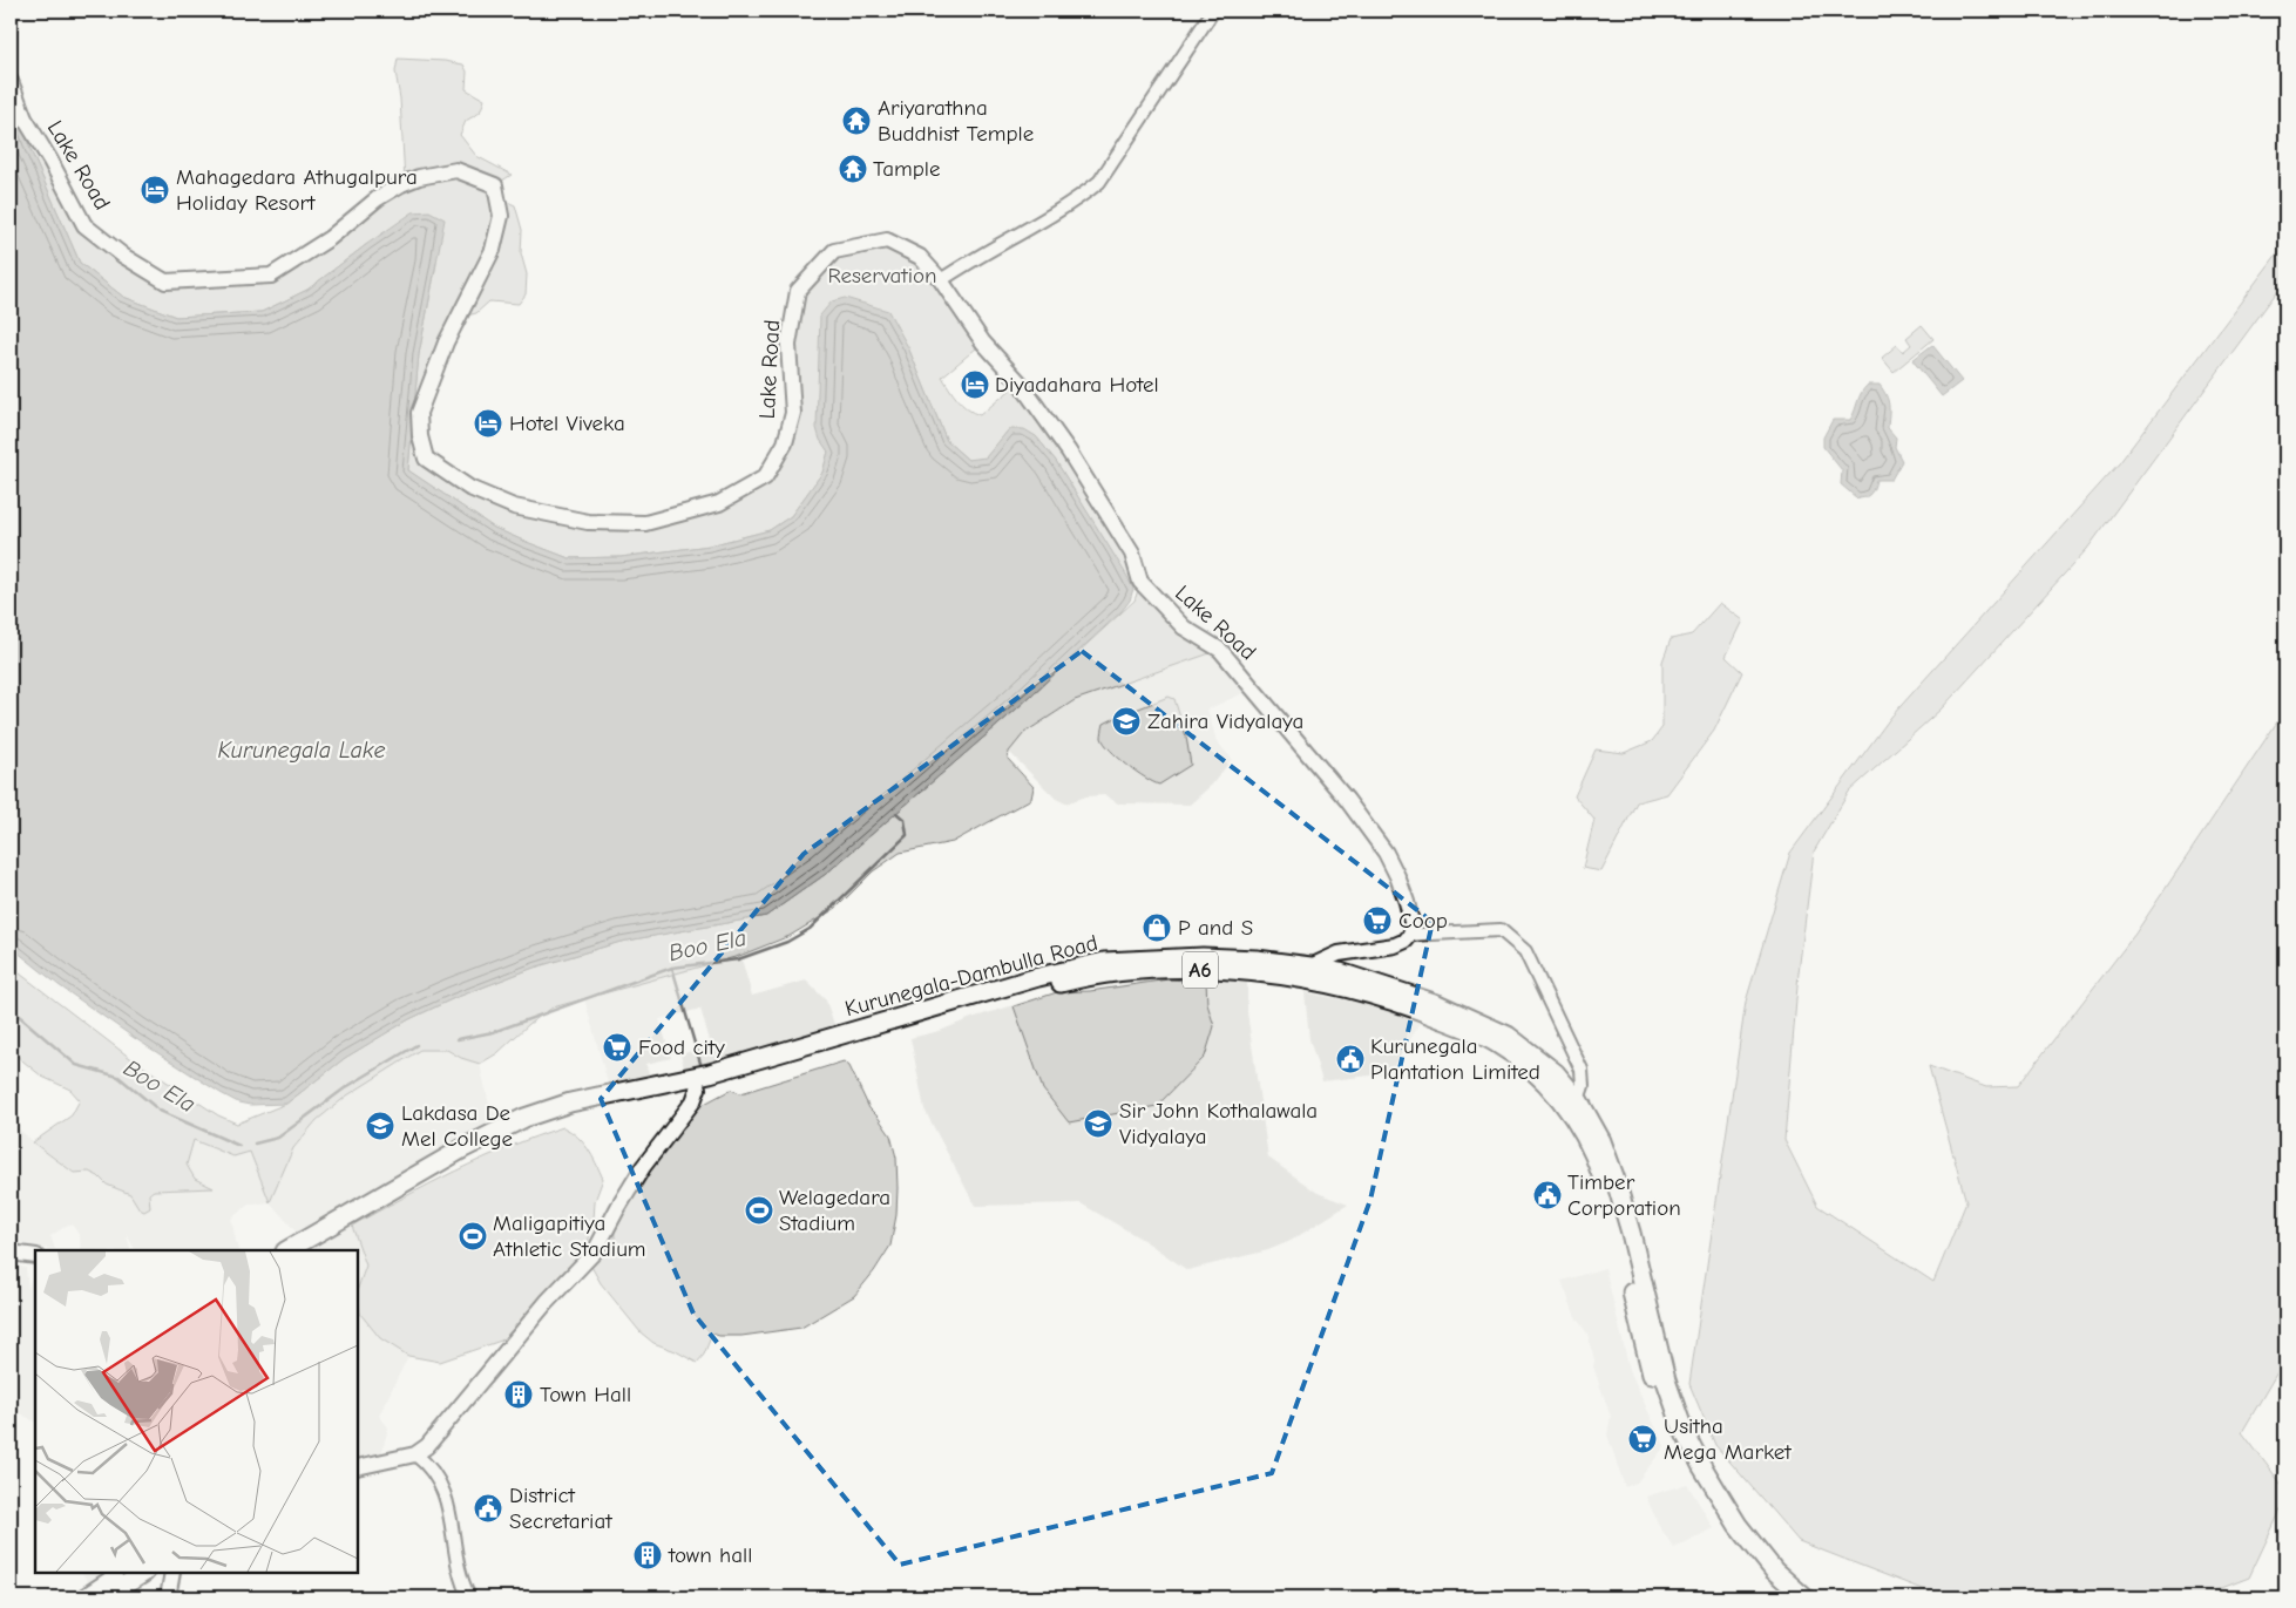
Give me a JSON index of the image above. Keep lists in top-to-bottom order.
{
  "streets": {
    "highway": ["A6", "Kurunegala-Dambulla Road"],
    "main road": ["Lake Road"]
  },
  "water": ["Kurunegala Lake", "Boo Ela"],
  "parks": ["Reservation"],
  "places": {
    "temple": ["Ariyarathna Buddhist Temple", "Tample"],
    "hotel": ["Mahagedara Athugalpura Holiday Resort", "Diyadahara Hotel", "Hotel Viveka"],
    "school or university": ["Zahira Vidyalaya", "Sir John Kothalawala Vidyalaya", "Lakdasa De Mel College"],
    "supermarket": ["Coop", "Food city", "Usitha Mega Market"],
    "shop": ["P and S"],
    "public building": ["Kurunegala Plantation Limited", "Timber Corporation", "District Secretariat"],
    "sports": ["Welagedara Stadium", "Maligapitiya Athletic Stadium"],
    "building": ["Town Hall", "town hall"]
  }
}
